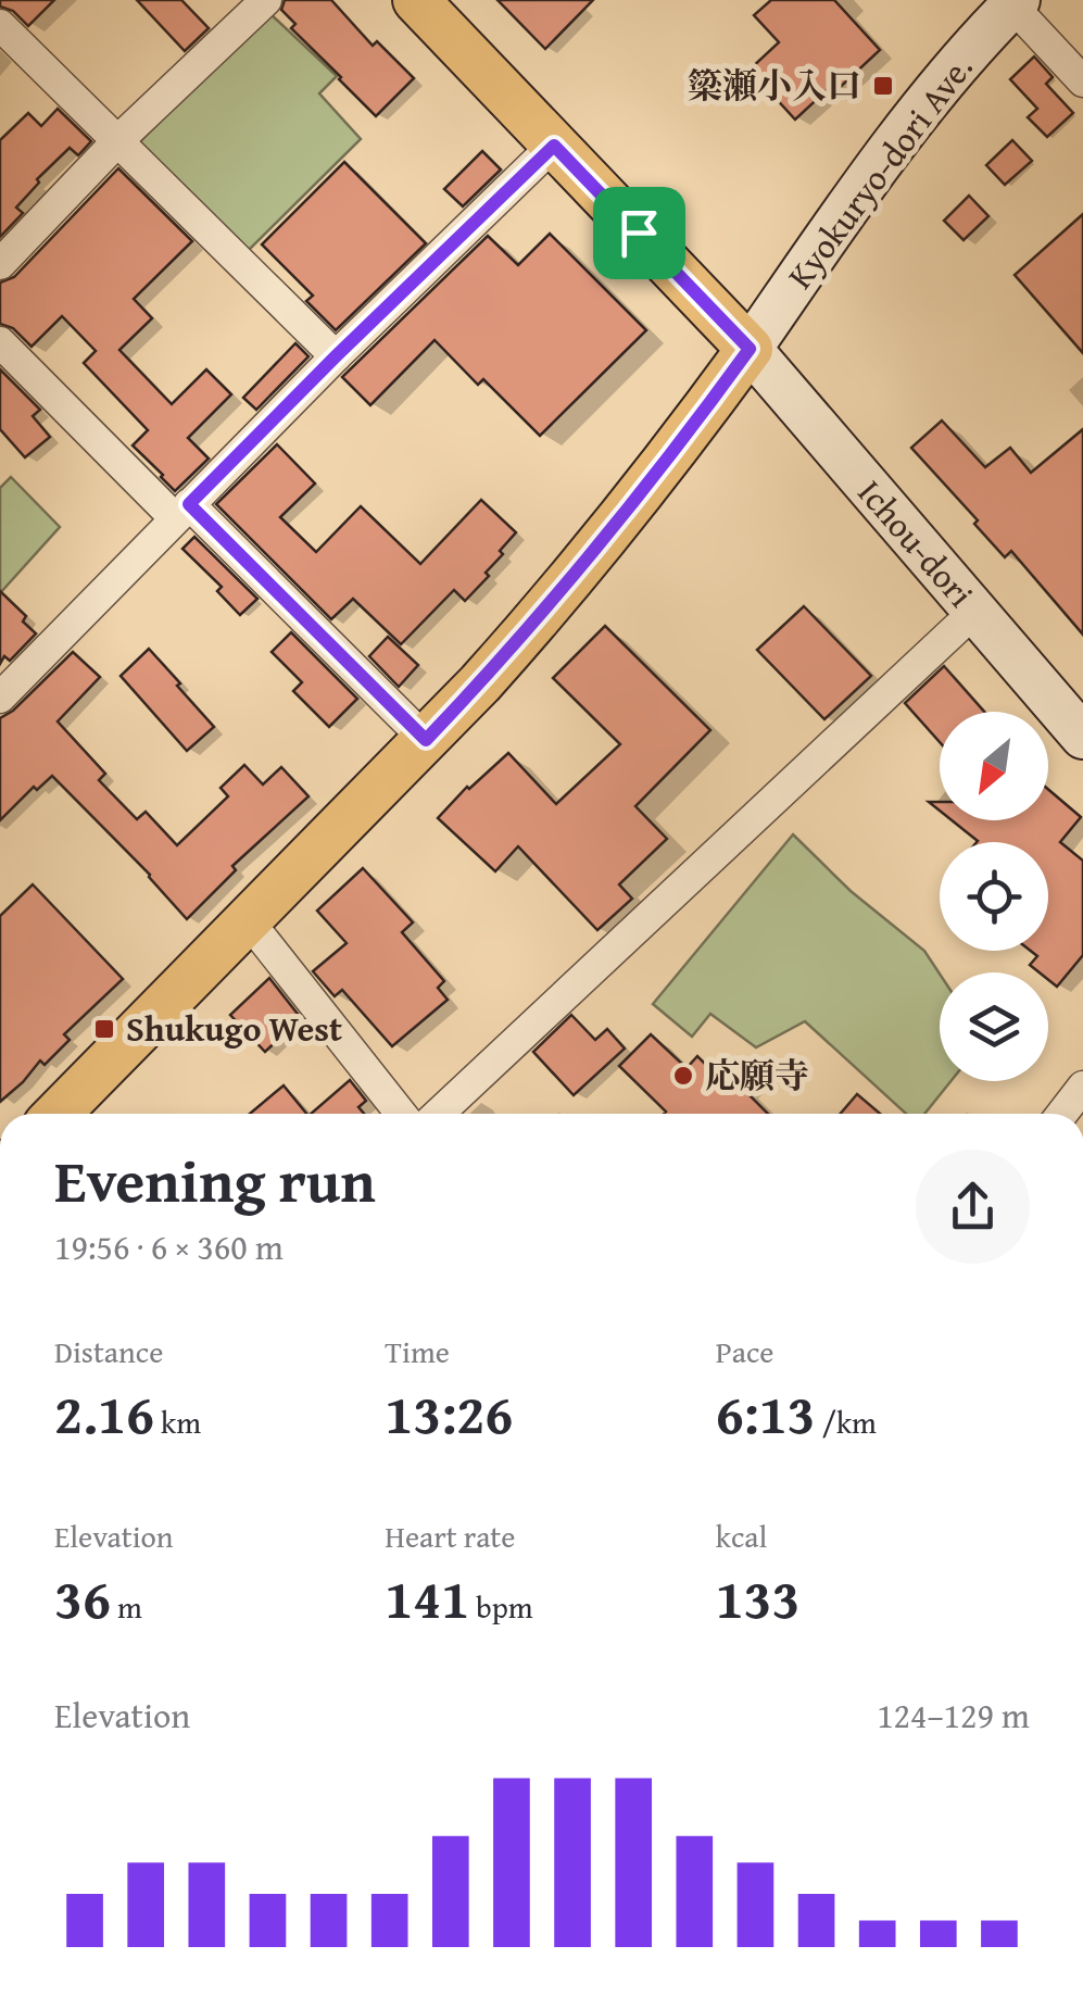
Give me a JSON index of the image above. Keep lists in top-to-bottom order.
{
  "streets": {
    "street": ["Kyokuryo-dori Ave.", "Ichou-dori"]
  },
  "crossings": [
    ["Kyokuryo-dori Ave.", "Ichou-dori"]
  ],
  "places": {
    "transit": ["簗瀬小入口", "Shukugo West"],
    "other": ["応願寺"]
  },
  "north": "bottom left",
  "page": {
    "heading": ["Evening run", "19:56 · 6 × 360 m"],
    "stats": [
      ["Distance", "2.16 km"],
      ["Time", "13:26"],
      ["Pace", "6:13 /km"],
      ["Elevation", "36 m"],
      ["Heart rate", "141 bpm"],
      ["kcal", "133"]
    ],
    "chart": ["Elevation", "124–129 m"]
  }
}
